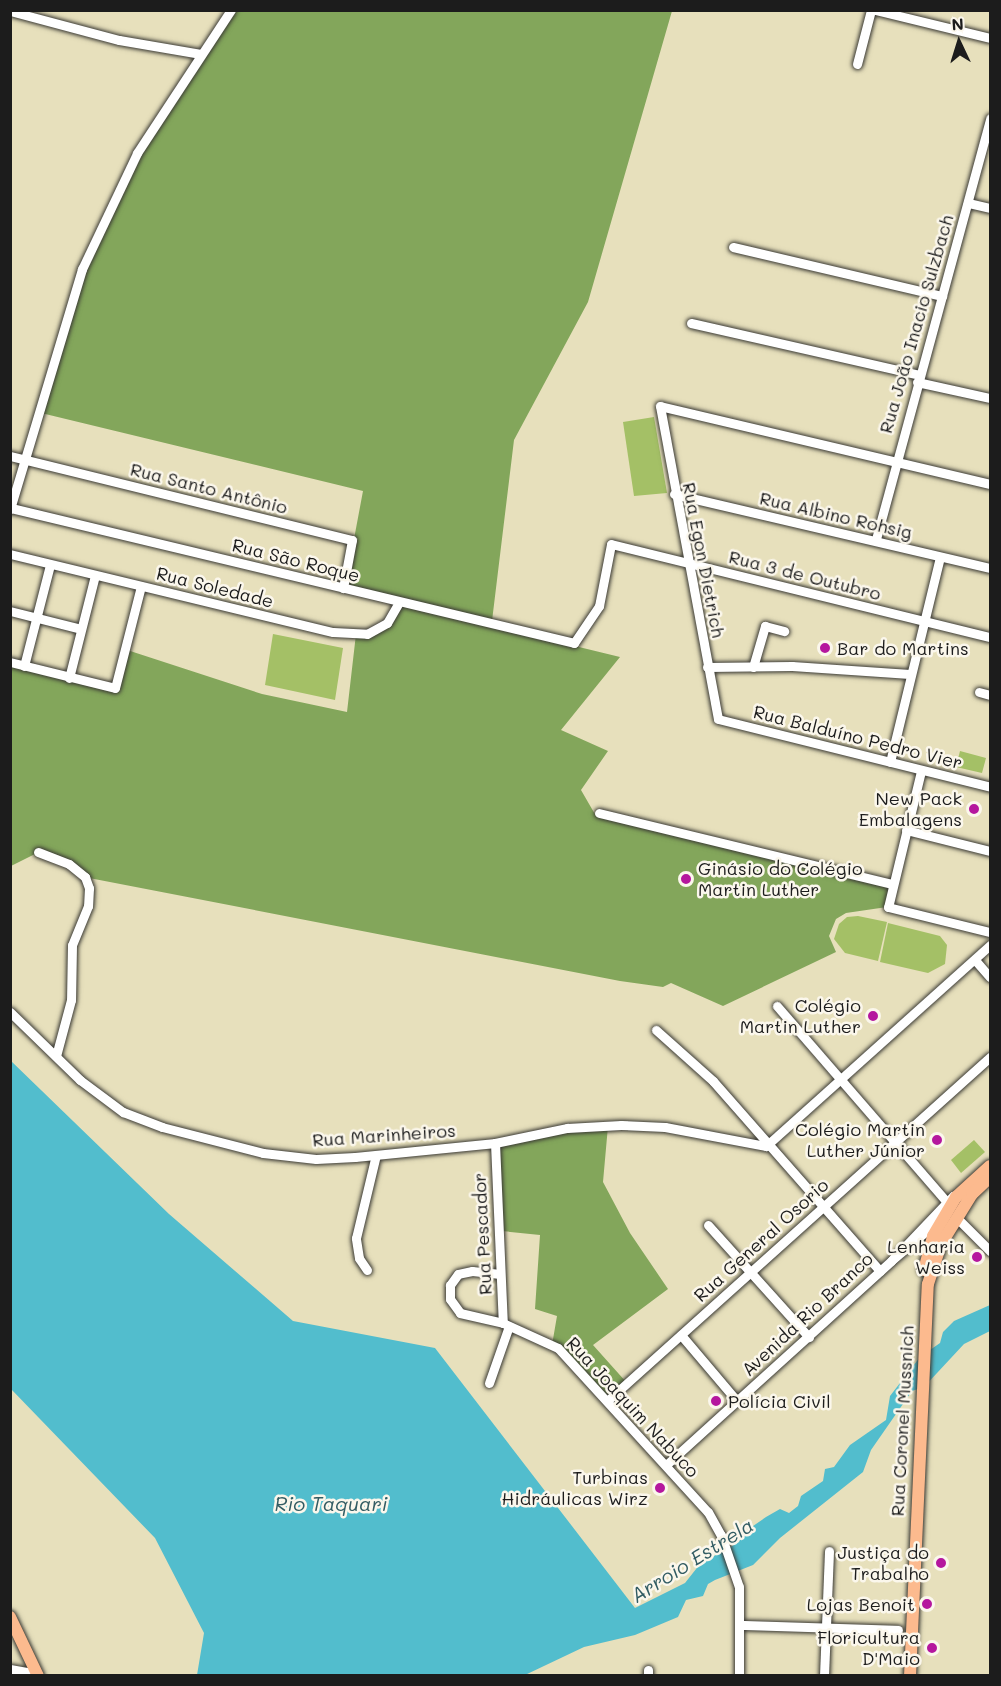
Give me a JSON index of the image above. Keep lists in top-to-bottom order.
{
  "streets": {
    "main road": ["Rua Coronel Mussnich"],
    "street": [
      "Rua João Inacio Sulzbach",
      "Rua Santo Antônio",
      "Rua Albino Rohsig",
      "Rua São Roque",
      "Rua Egon Dietrich",
      "Rua 3 de Outubro",
      "Rua Soledade",
      "Rua Balduíno Pedro Vier",
      "Rua Marinheiros",
      "Rua Pescador",
      "Rua General Osorio",
      "Avenida Rio Branco",
      "Rua Joaquim Nabuco"
    ]
  },
  "crossings": [
    ["Rua João Inacio Sulzbach", "Rua Albino Rohsig"],
    ["Rua João Inacio Sulzbach", "Rua Egon Dietrich"],
    ["Rua Santo Antônio", "Rua São Roque"],
    ["Rua Albino Rohsig", "Rua Egon Dietrich"],
    ["Rua São Roque", "Rua 3 de Outubro"],
    ["Rua São Roque", "Rua Soledade"],
    ["Rua Egon Dietrich", "Rua 3 de Outubro"],
    ["Rua Egon Dietrich", "Rua Balduíno Pedro Vier"],
    ["Rua Marinheiros", "Rua Pescador"],
    ["Rua Pescador", "Rua Joaquim Nabuco"],
    ["Rua General Osorio", "Rua Joaquim Nabuco"],
    ["Avenida Rio Branco", "Rua Joaquim Nabuco"],
    ["Avenida Rio Branco", "Rua Coronel Mussnich"]
  ],
  "water": ["Rio Taquari", "Arroio Estrela"],
  "places": [
    "Bar do Martins",
    "New Pack Embalagens",
    "Ginásio do Colégio Martin Luther",
    "Colégio Martin Luther",
    "Colégio Martin Luther Júnior",
    "Lenharia Weiss",
    "Polícia Civil",
    "Turbinas Hidráulicas Wirz",
    "Justiça do Trabalho",
    "Lojas Benoit",
    "Floricultura D'Maio"
  ],
  "north": "top"
}
